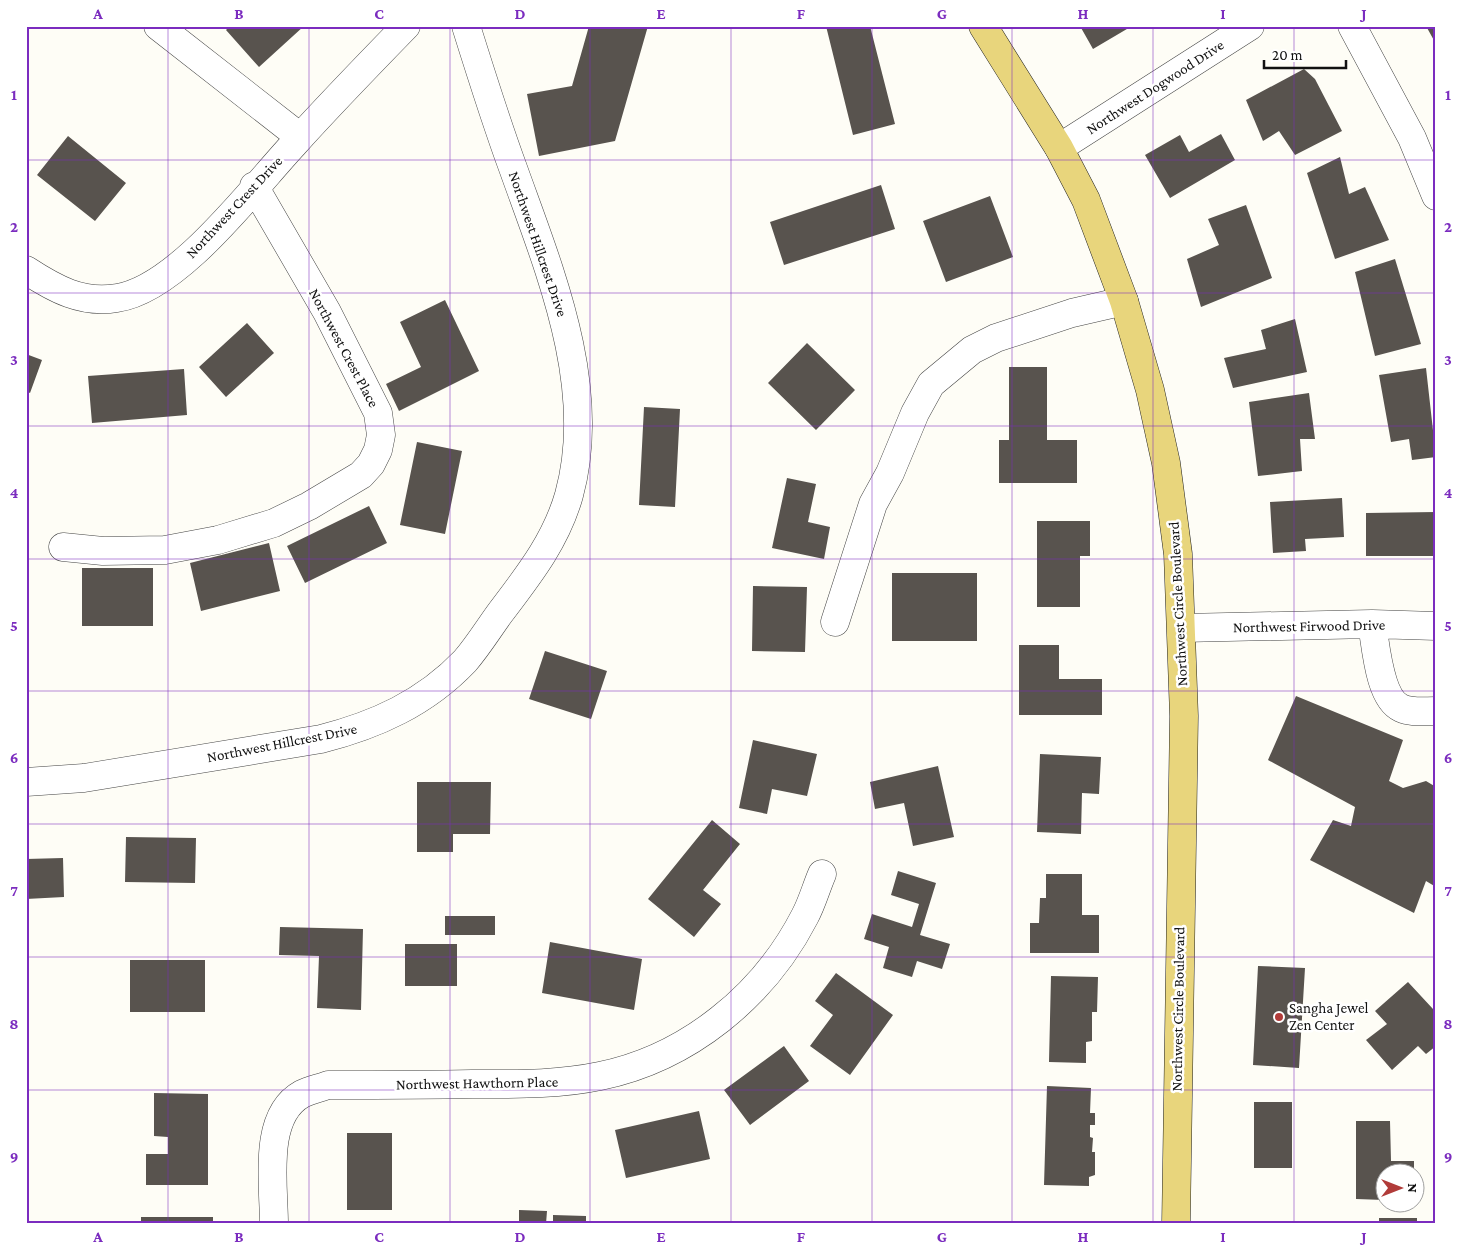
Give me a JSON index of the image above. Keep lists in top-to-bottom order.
{
  "streets": {
    "main road": ["Northwest Circle Boulevard"],
    "street": [
      "Northwest Dogwood Drive",
      "Northwest Crest Drive",
      "Northwest Hillcrest Drive",
      "Northwest Crest Place",
      "Northwest Firwood Drive",
      "Northwest Hawthorn Place"
    ]
  },
  "crossings": [
    ["Northwest Dogwood Drive", "Northwest Circle Boulevard"],
    ["Northwest Crest Drive", "Northwest Crest Place"],
    ["Northwest Circle Boulevard", "Northwest Firwood Drive"]
  ],
  "places": ["Sangha Jewel Zen Center"],
  "scale_bar": "20 m",
  "north": "right",
  "grid": {
    "columns": [
      "A",
      "B",
      "C",
      "D",
      "E",
      "F",
      "G",
      "H",
      "I",
      "J"
    ],
    "rows": [
      "1",
      "2",
      "3",
      "4",
      "5",
      "6",
      "7",
      "8",
      "9"
    ]
  }
}
